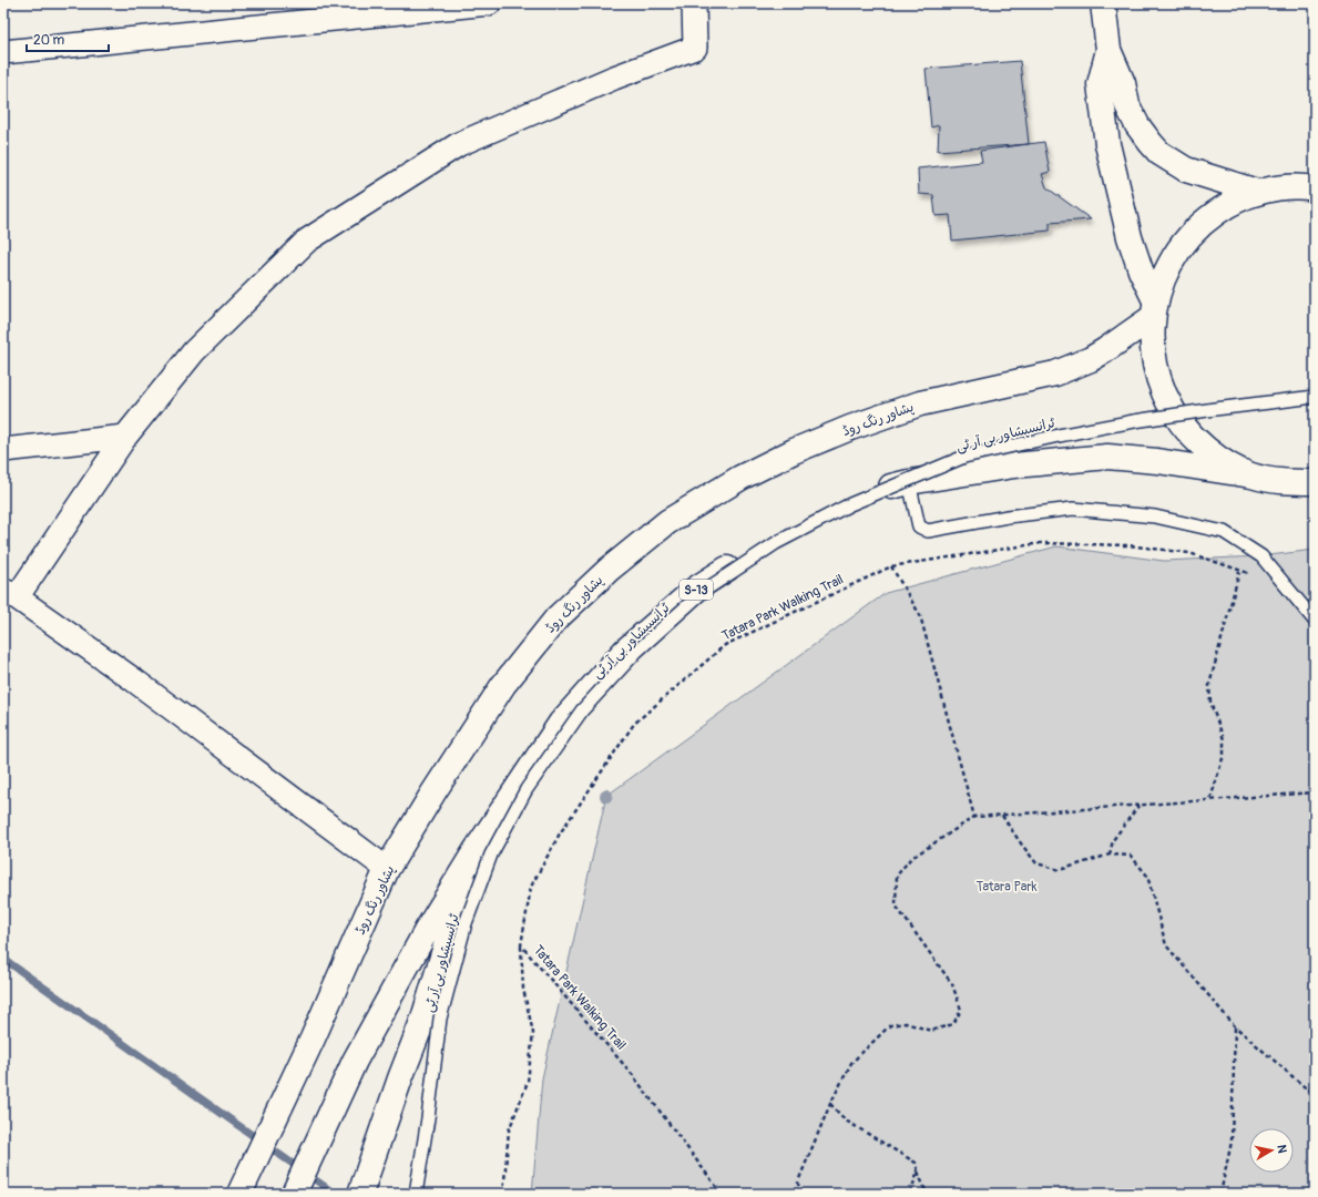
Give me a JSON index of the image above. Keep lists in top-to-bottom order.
{
  "streets": {
    "main road": ["پشاور رنگ روڈ", "S-13"],
    "lane": ["ٹرانسپشاور بی آر ٹی"],
    "path": ["Tatara Park Walking Trail"]
  },
  "parks": ["Tatara Park"],
  "scale_bar": "20 m",
  "north": "right"
}
